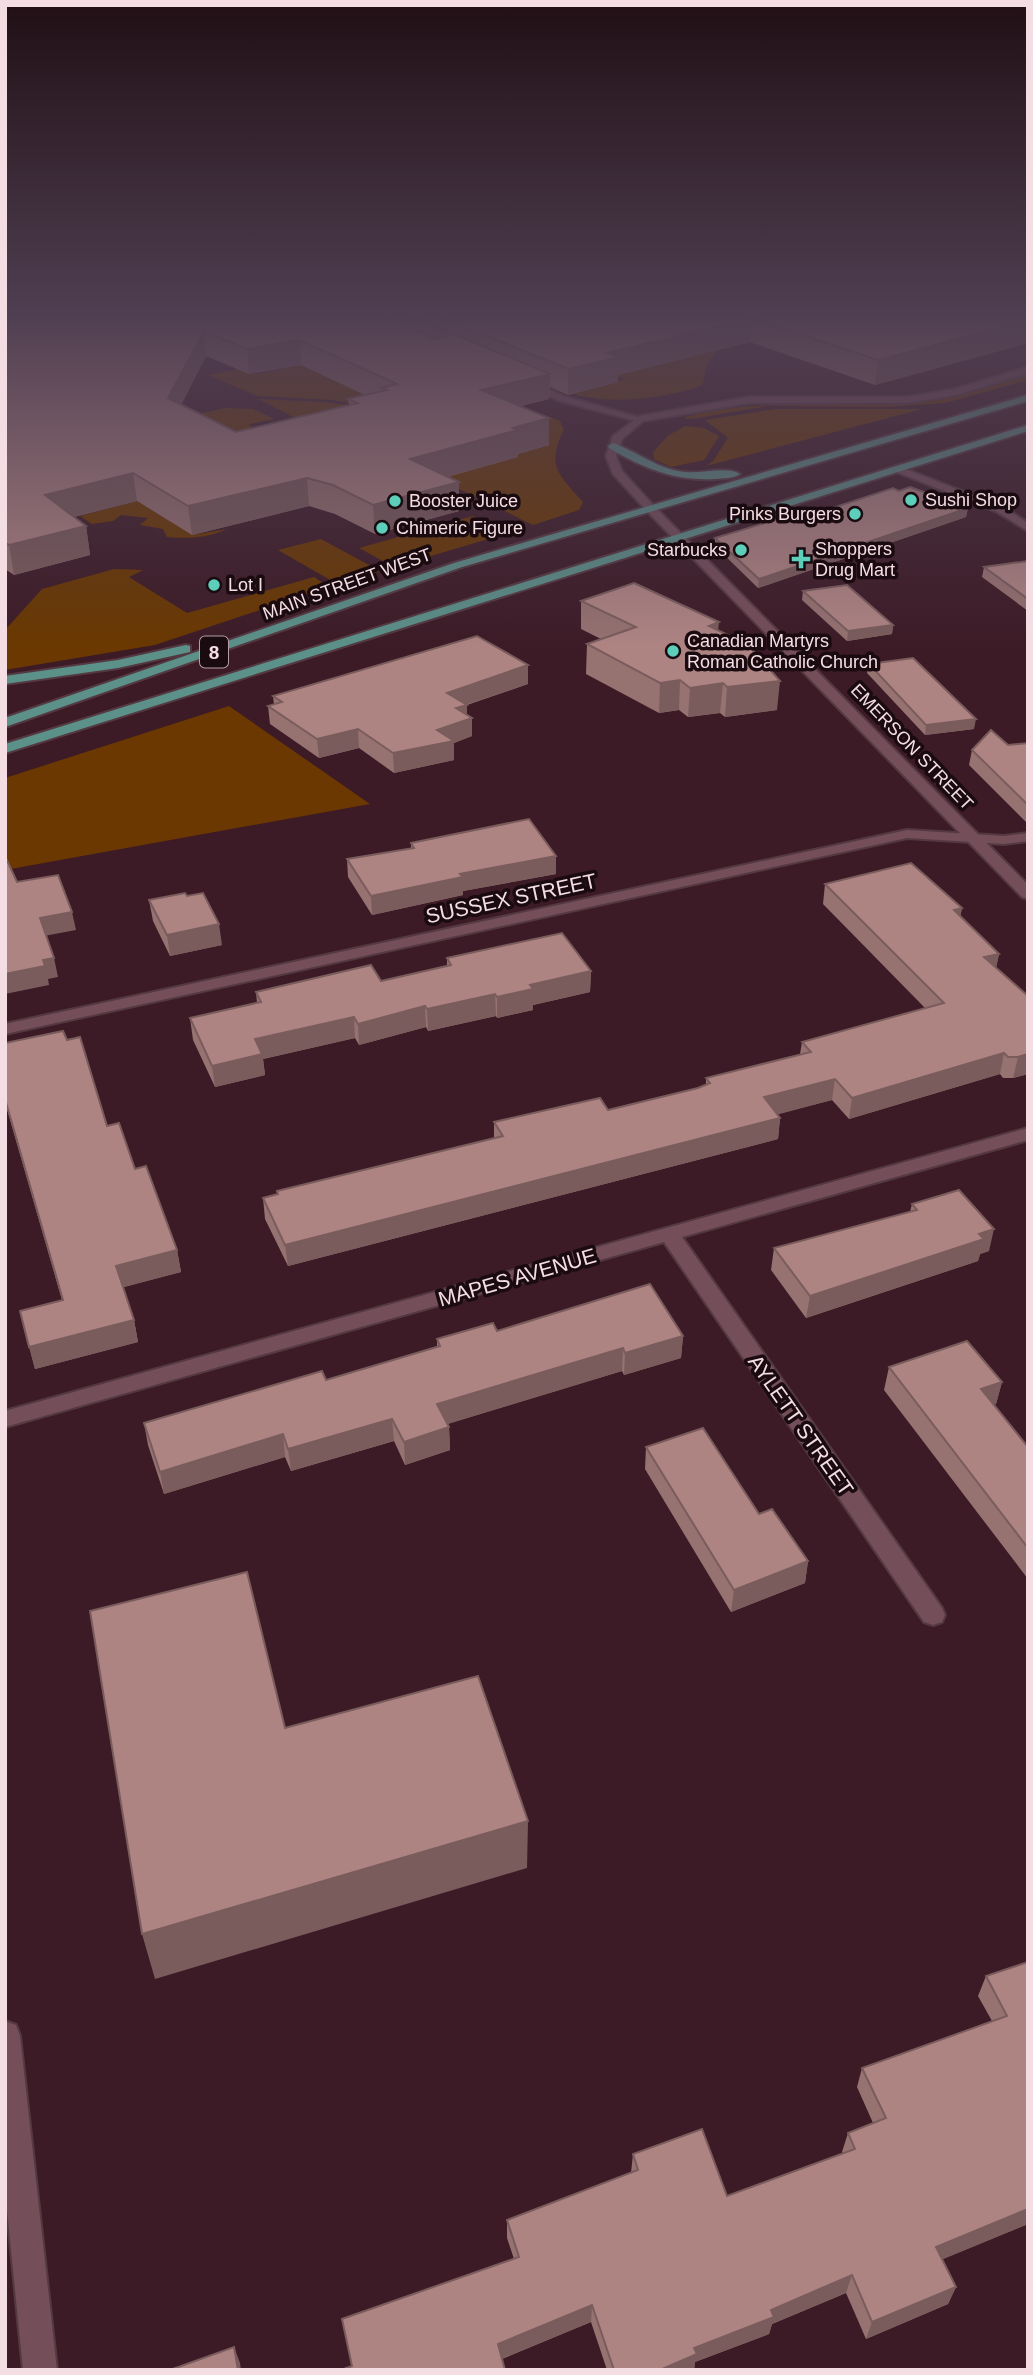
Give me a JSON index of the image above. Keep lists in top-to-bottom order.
{
  "streets": {
    "main road": ["MAIN STREET WEST", "8"],
    "street": [
      "EMERSON STREET",
      "SUSSEX STREET",
      "MAPES AVENUE",
      "AYLETT STREET"
    ]
  },
  "crossings": [
    ["MAIN STREET WEST", "EMERSON STREET"],
    ["8", "EMERSON STREET"],
    ["EMERSON STREET", "SUSSEX STREET"],
    ["MAPES AVENUE", "AYLETT STREET"]
  ],
  "places": {
    "other": [
      "Sushi Shop",
      "Booster Juice",
      "Pinks Burgers",
      "Chimeric Figure",
      "Starbucks",
      "Lot I",
      "Canadian Martyrs Roman Catholic Church"
    ],
    "health": ["Shoppers Drug Mart"]
  }
}
